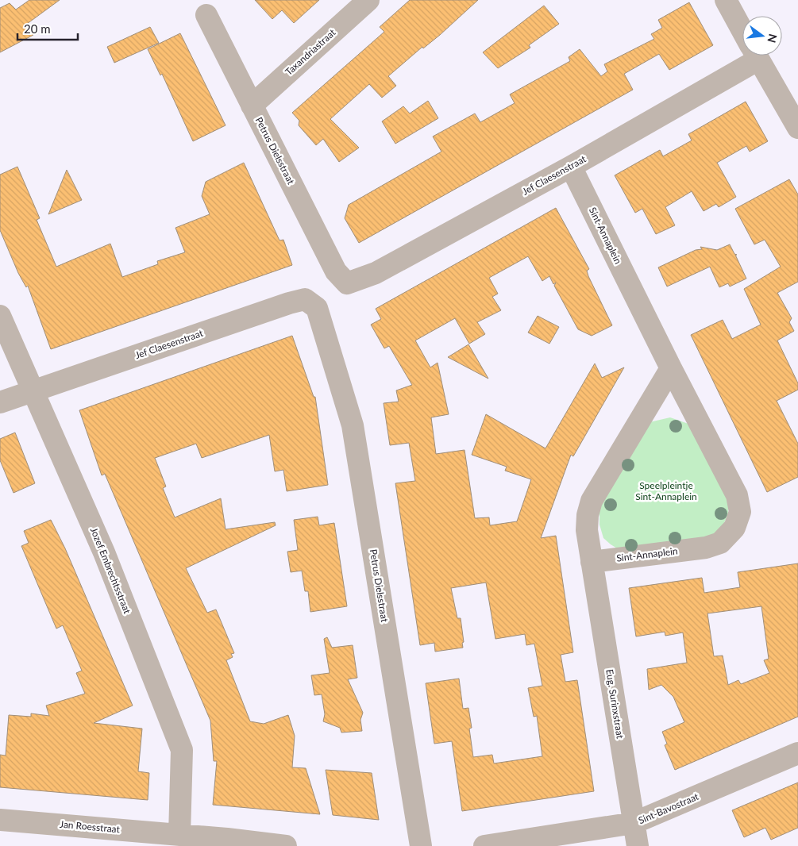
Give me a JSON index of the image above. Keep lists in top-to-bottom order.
{
  "streets": {
    "street": [
      "Taxandriastraat",
      "Petrus Dielsstraat",
      "Jef Claesenstraat",
      "Sint-Annaplein",
      "Jozef Embrechtsstraat",
      "Eug. Surinxstraat",
      "Sint-Bavostraat",
      "Jan Roesstraat"
    ]
  },
  "crossings": [
    ["Taxandriastraat", "Petrus Dielsstraat"],
    ["Petrus Dielsstraat", "Jef Claesenstraat"],
    ["Jef Claesenstraat", "Sint-Annaplein"],
    ["Jef Claesenstraat", "Jozef Embrechtsstraat"],
    ["Sint-Annaplein", "Eug. Surinxstraat"],
    ["Jozef Embrechtsstraat", "Jan Roesstraat"],
    ["Eug. Surinxstraat", "Sint-Bavostraat"]
  ],
  "parks": ["Speelpleintje Sint-Annaplein"],
  "scale_bar": "20 m",
  "north": "right"
}
